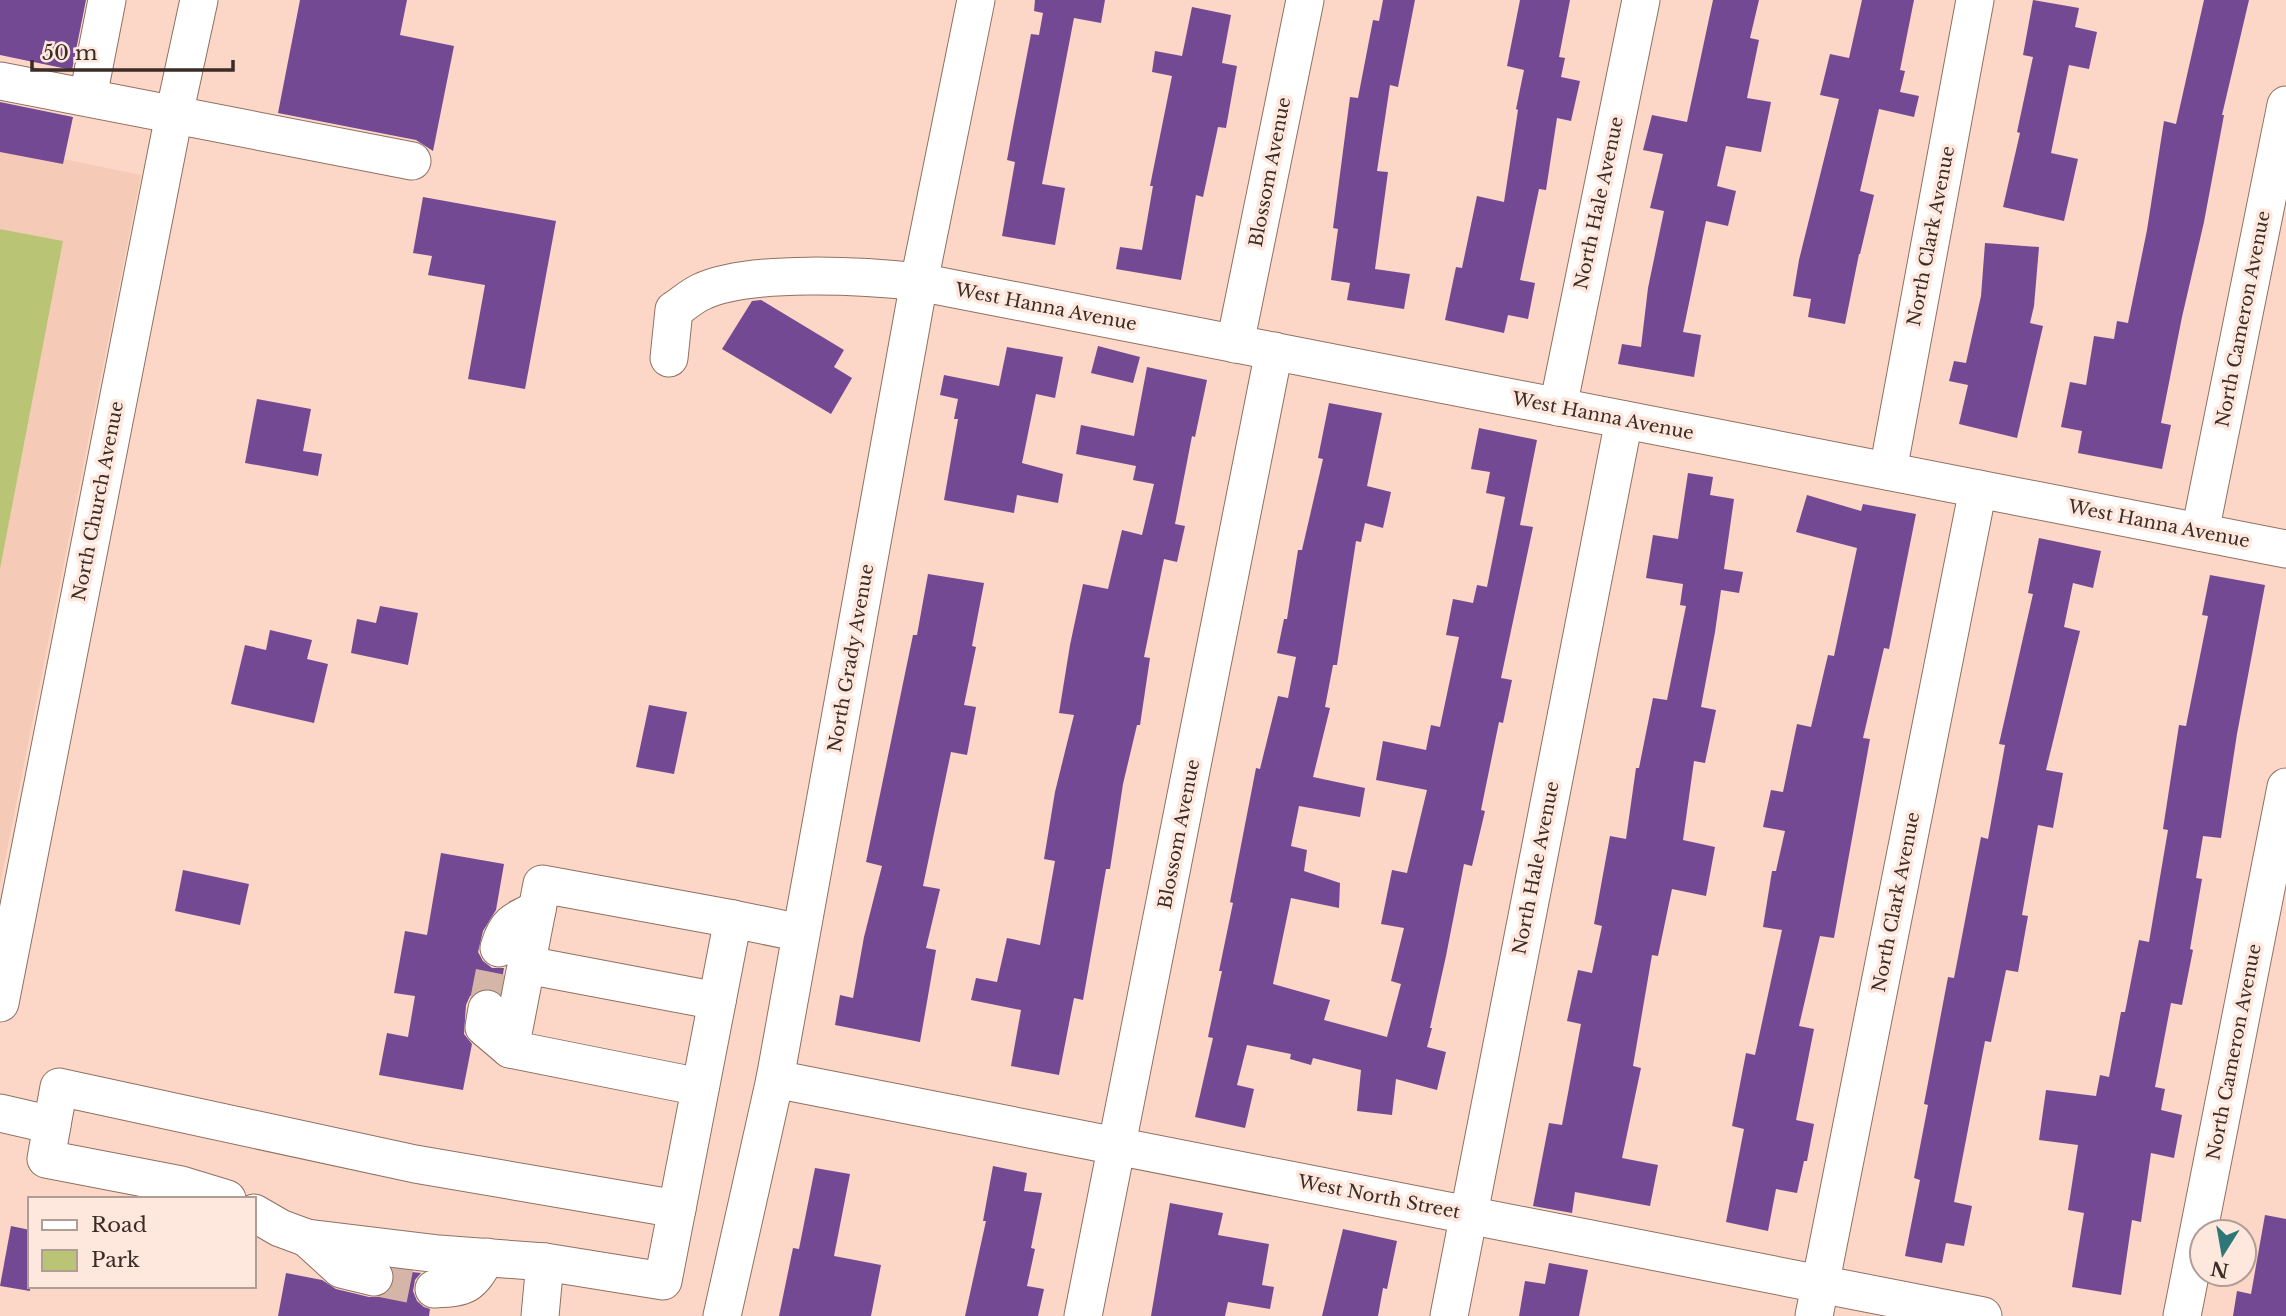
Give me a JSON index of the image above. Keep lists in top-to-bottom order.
{
  "streets": {
    "street": [
      "Blossom Avenue",
      "North Hale Avenue",
      "North Clark Avenue",
      "West Hanna Avenue",
      "North Cameron Avenue",
      "North Church Avenue",
      "North Grady Avenue",
      "West North Street"
    ]
  },
  "crossings": [
    ["Blossom Avenue", "West Hanna Avenue"],
    ["Blossom Avenue", "West North Street"],
    ["North Hale Avenue", "West Hanna Avenue"],
    ["North Hale Avenue", "West North Street"],
    ["North Clark Avenue", "West Hanna Avenue"],
    ["North Clark Avenue", "West North Street"],
    ["West Hanna Avenue", "North Cameron Avenue"],
    ["West Hanna Avenue", "North Grady Avenue"],
    ["North Grady Avenue", "West North Street"]
  ],
  "legend": ["Road", "Park"],
  "scale_bar": "50 m",
  "north": "bottom"
}
